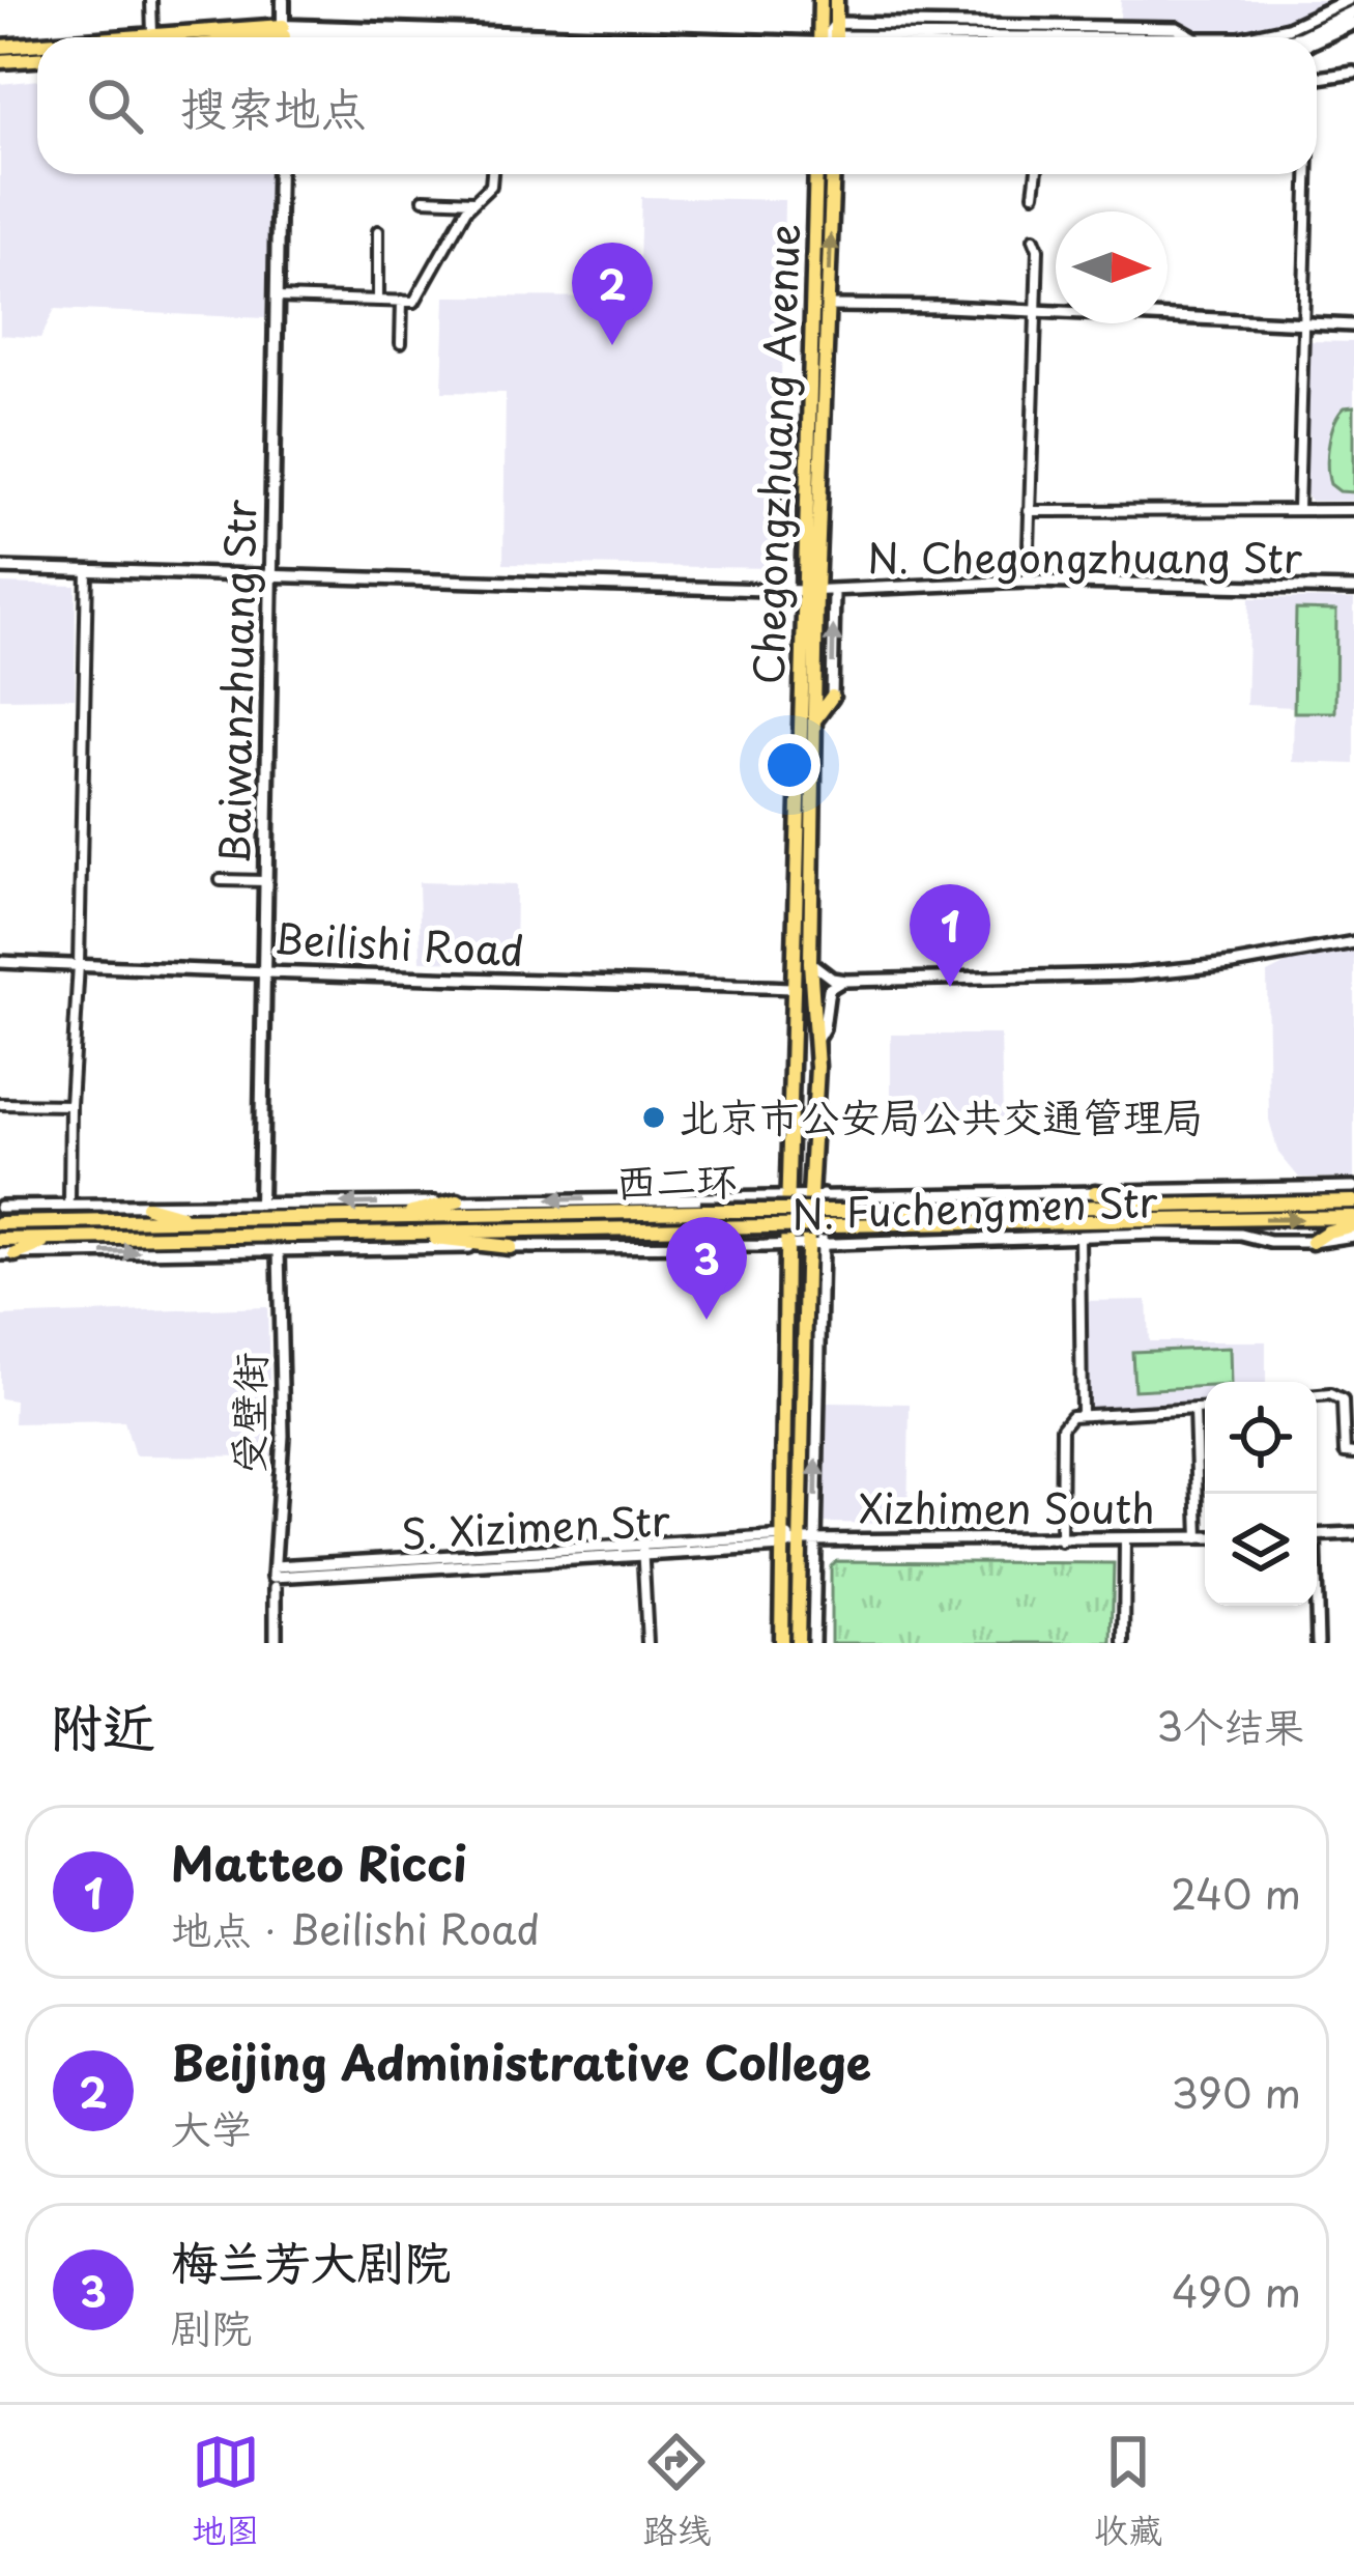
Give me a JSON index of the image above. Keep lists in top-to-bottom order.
{
  "streets": {
    "main road": ["Chegongzhuang Avenue", "Baiwanzhuang Str", "西二环"],
    "street": [
      "N. Chegongzhuang Str",
      "Beilishi Road",
      "N. Fuchengmen Str",
      "受壁街",
      "Xizhimen South"
    ]
  },
  "crossings": [
    ["Chegongzhuang Avenue", "N. Chegongzhuang Str"],
    ["Chegongzhuang Avenue", "Beilishi Road"],
    ["Chegongzhuang Avenue", "N. Fuchengmen Str"],
    ["Chegongzhuang Avenue", "Xizhimen South"],
    ["N. Chegongzhuang Str", "Baiwanzhuang Str"],
    ["Baiwanzhuang Str", "Beilishi Road"],
    ["Baiwanzhuang Str", "N. Fuchengmen Str"],
    ["N. Fuchengmen Str", "受壁街"]
  ],
  "places": ["北京市公安局公共交通管理局"],
  "north": "right",
  "page": {
    "search": "搜索地点",
    "pins": ["2", "1", "3"],
    "heading": ["附近", "3个结果"],
    "list": [
      {
        "mark": "1",
        "name": "Matteo Ricci",
        "note": "地点 · Beilishi Road",
        "value": "240 m"
      },
      {
        "mark": "2",
        "name": "Beijing Administrative College",
        "note": "大学",
        "value": "390 m"
      },
      {
        "mark": "3",
        "name": "梅兰芳大剧院",
        "note": "剧院",
        "value": "490 m"
      }
    ],
    "nav": ["地图", "路线", "收藏"]
  }
}
